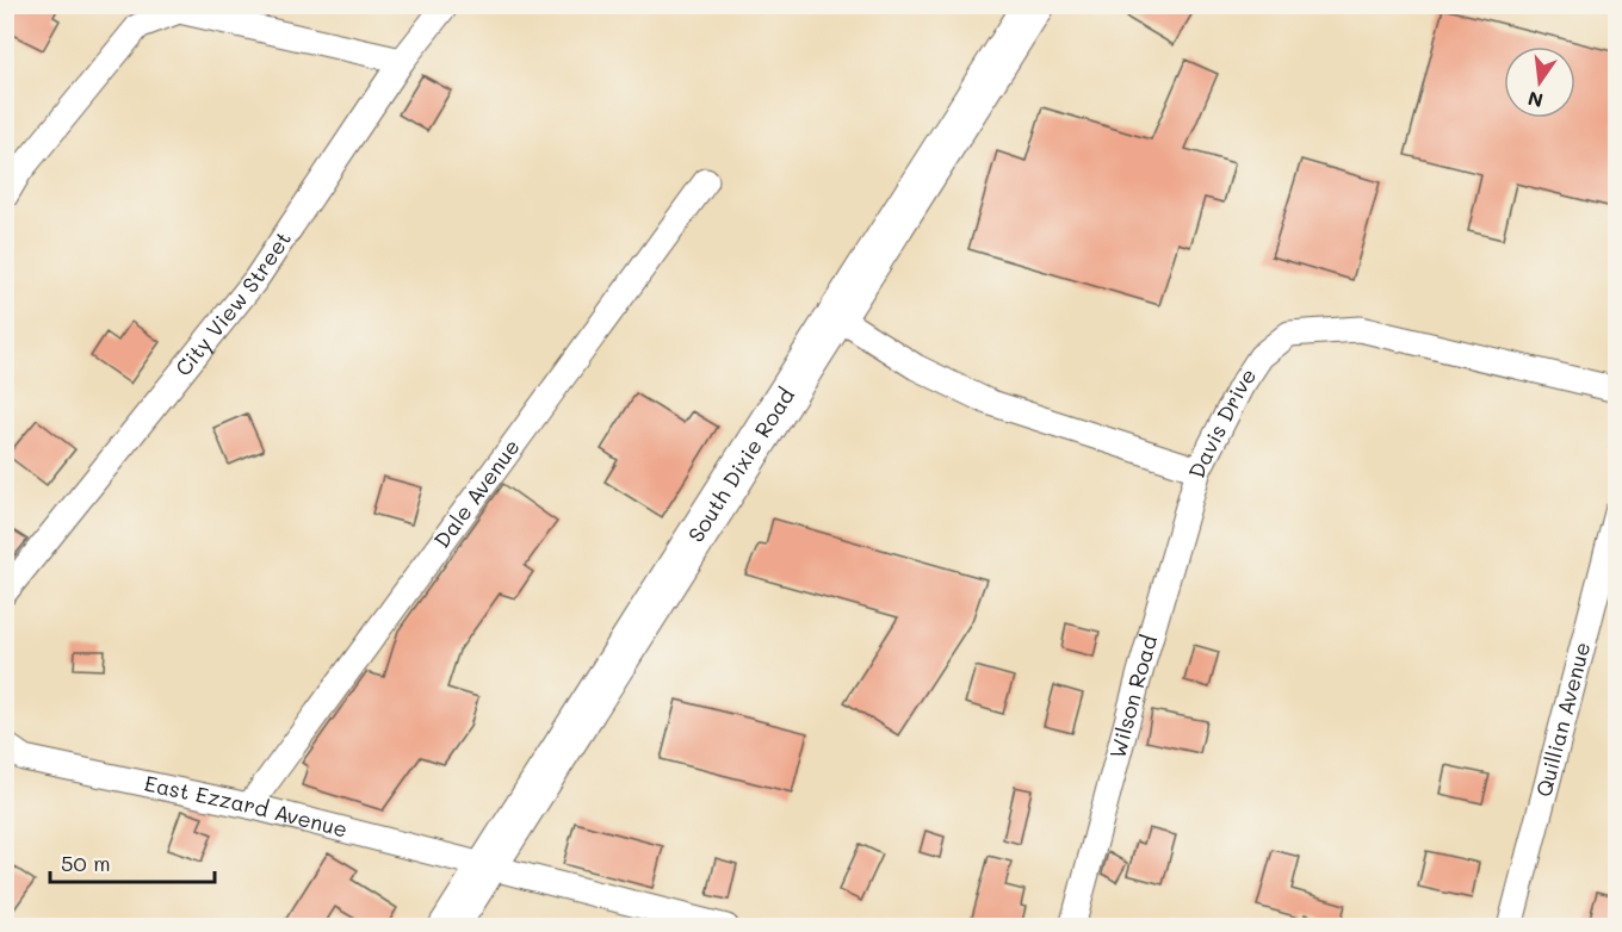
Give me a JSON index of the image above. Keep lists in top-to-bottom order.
{
  "streets": {
    "main road": ["South Dixie Road"],
    "street": [
      "City View Street",
      "Davis Drive",
      "Dale Avenue",
      "Wilson Road",
      "Quillian Avenue",
      "East Ezzard Avenue"
    ]
  },
  "crossings": [
    ["Davis Drive", "South Dixie Road"],
    ["Davis Drive", "Wilson Road"],
    ["South Dixie Road", "East Ezzard Avenue"],
    ["Dale Avenue", "East Ezzard Avenue"]
  ],
  "scale_bar": "50 m",
  "north": "bottom"
}
